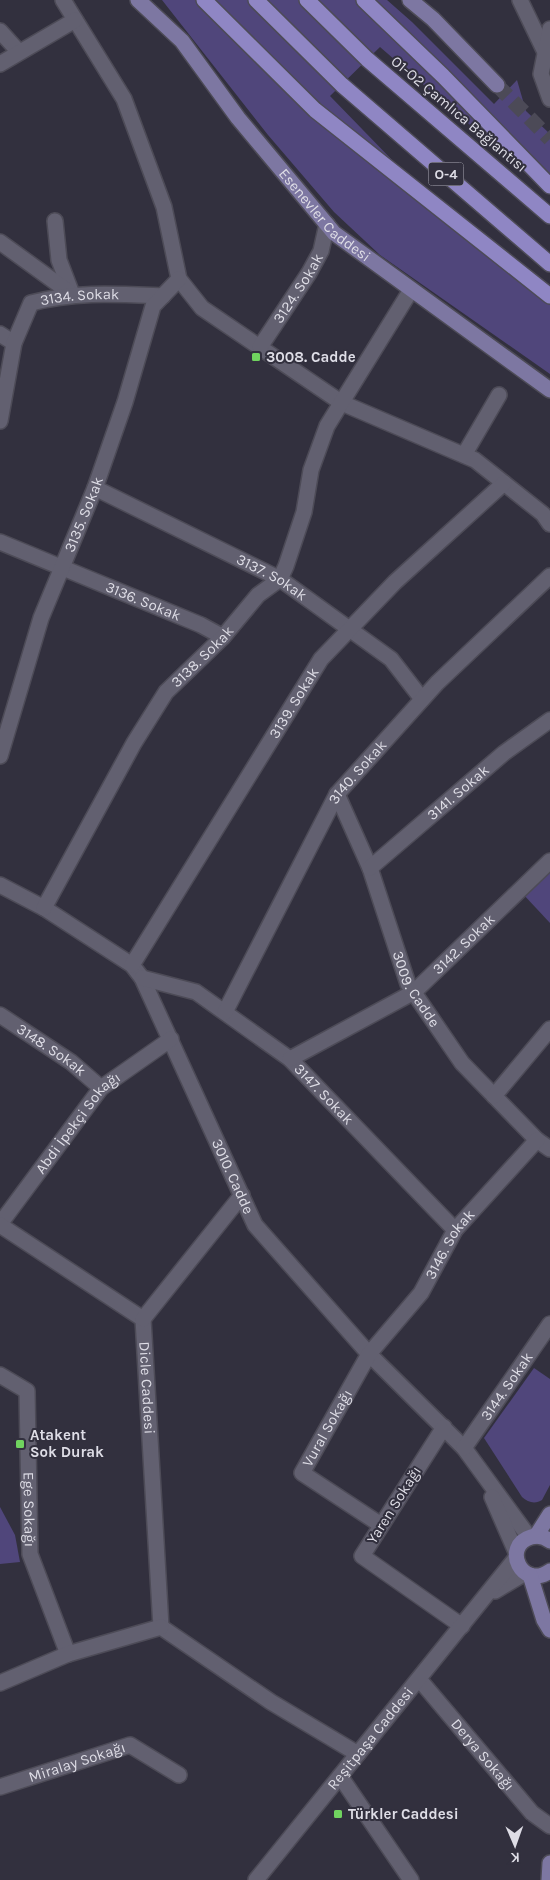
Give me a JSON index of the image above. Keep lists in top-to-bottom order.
{
  "streets": {
    "highway": ["O1-O2 Çamlıca Bağlantısı", "O-4"],
    "main road": ["Esenevler Caddesi", "3010. Cadde"],
    "street": [
      "3124. Sokak",
      "3134. Sokak",
      "3135. Sokak",
      "3137. Sokak",
      "3136. Sokak",
      "3138. Sokak",
      "3139. Sokak",
      "3140. Sokak",
      "3141. Sokak",
      "3142. Sokak",
      "3009. Cadde",
      "3148. Sokak",
      "3147. Sokak",
      "Abdi İpekçi Sokağı",
      "3146. Sokak",
      "3144. Sokak",
      "Dicle Caddesi",
      "Vural Sokağı",
      "Yaren Sokağı",
      "Ege Sokağı",
      "Reşitpaşa Caddesi",
      "Derya Sokağı",
      "Miralay Sokağı"
    ]
  },
  "crossings": [
    ["Esenevler Caddesi", "3124. Sokak"],
    ["3134. Sokak", "3135. Sokak"],
    ["3135. Sokak", "3137. Sokak"],
    ["3135. Sokak", "3136. Sokak"],
    ["3137. Sokak", "3138. Sokak"],
    ["3137. Sokak", "3139. Sokak"],
    ["3137. Sokak", "3140. Sokak"],
    ["3136. Sokak", "3138. Sokak"],
    ["3138. Sokak", "3010. Cadde"],
    ["3139. Sokak", "3010. Cadde"],
    ["3140. Sokak", "3009. Cadde"],
    ["3140. Sokak", "3147. Sokak"],
    ["3141. Sokak", "3009. Cadde"],
    ["3142. Sokak", "3009. Cadde"],
    ["3142. Sokak", "3147. Sokak"],
    ["3009. Cadde", "3146. Sokak"],
    ["3148. Sokak", "Abdi İpekçi Sokağı"],
    ["3147. Sokak", "3010. Cadde"],
    ["3147. Sokak", "3146. Sokak"],
    ["Abdi İpekçi Sokağı", "3010. Cadde"],
    ["3010. Cadde", "3146. Sokak"],
    ["3010. Cadde", "3144. Sokak"],
    ["3010. Cadde", "Vural Sokağı"],
    ["3010. Cadde", "Yaren Sokağı"],
    ["3010. Cadde", "Reşitpaşa Caddesi"],
    ["3146. Sokak", "Vural Sokağı"],
    ["Vural Sokağı", "Yaren Sokağı"],
    ["Yaren Sokağı", "Reşitpaşa Caddesi"],
    ["Reşitpaşa Caddesi", "Derya Sokağı"]
  ],
  "places": {
    "transit": ["3008. Cadde", "Atakent Sok Durak", "Türkler Caddesi"]
  },
  "north": "bottom"
}
